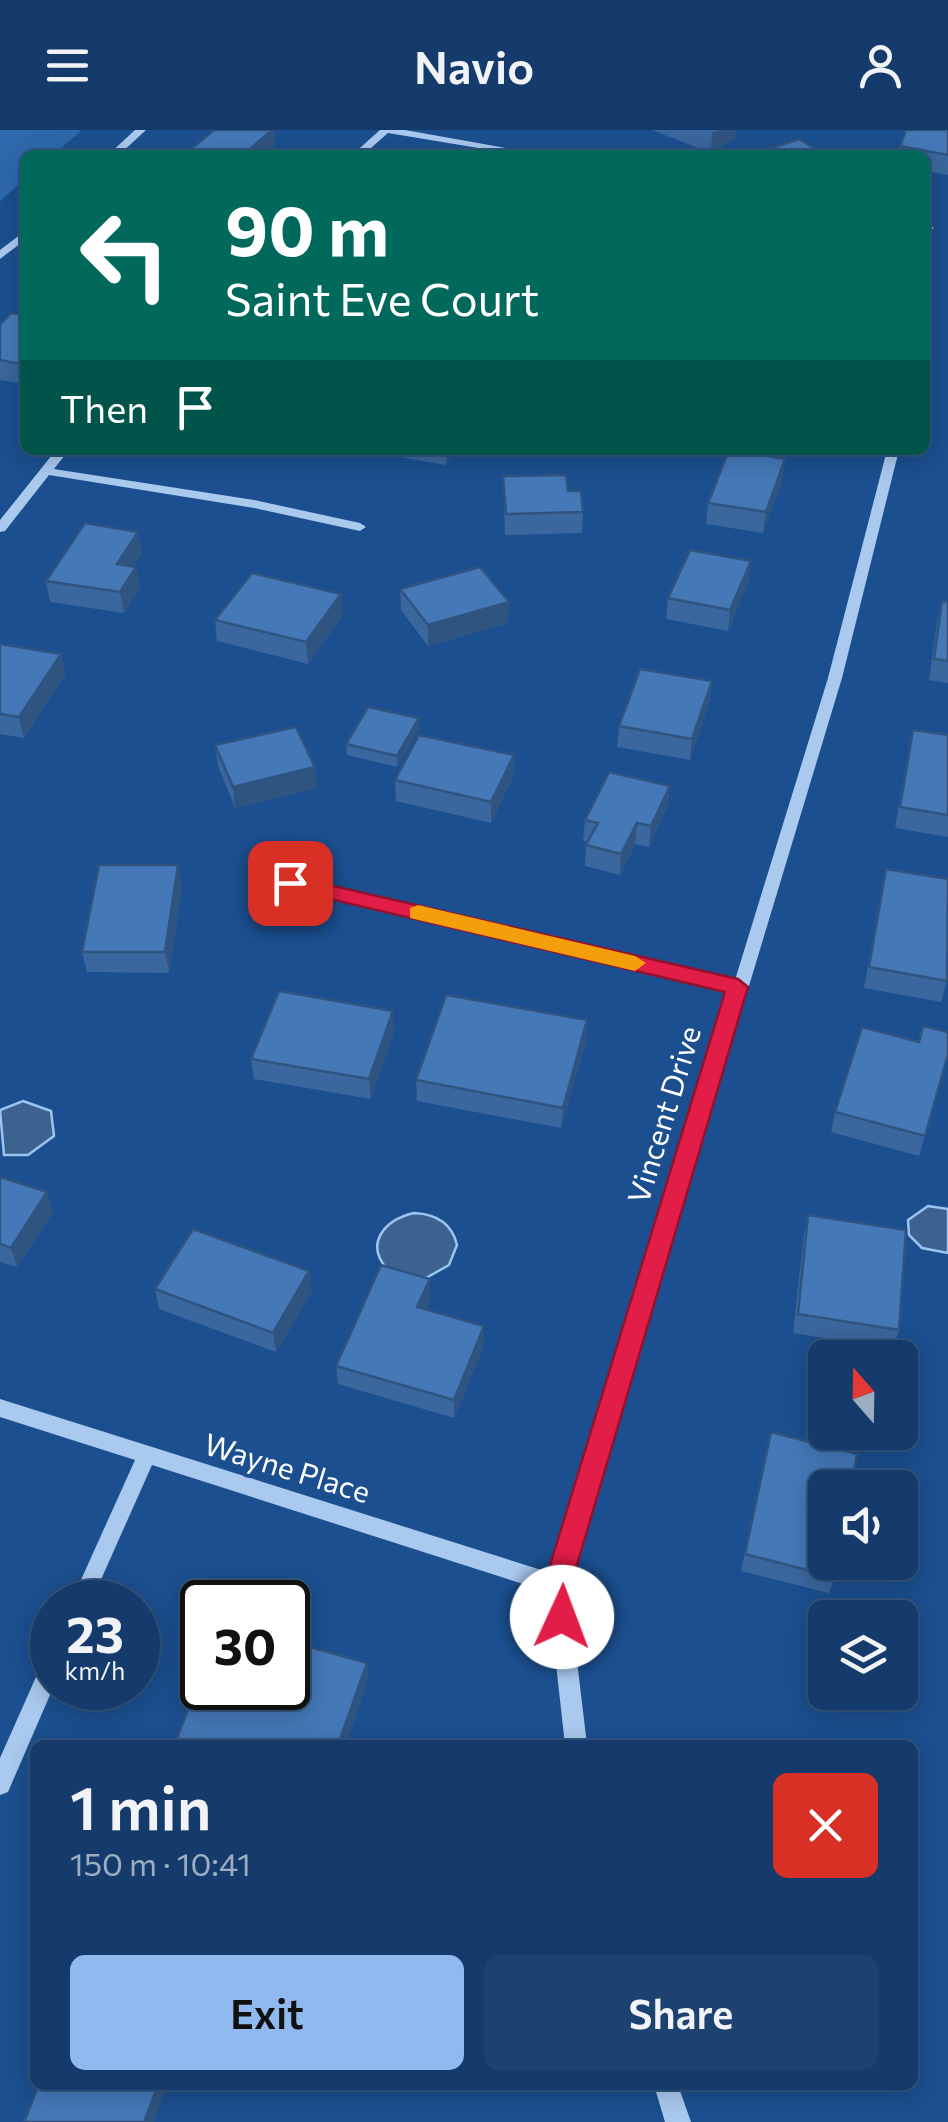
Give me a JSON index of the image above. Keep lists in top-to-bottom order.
{
  "streets": {
    "street": ["Vincent Drive", "Wayne Place"]
  },
  "crossings": [
    ["Vincent Drive", "Wayne Place"]
  ],
  "north": "top",
  "page": {
    "header": "Navio",
    "turn": ["90 m", "Saint Eve Court"],
    "then": "Then",
    "speed": "23 km/h",
    "limit": "30",
    "heading": ["1 min", "150 m · 10:41"],
    "buttons": ["Exit", "Share"]
  }
}
